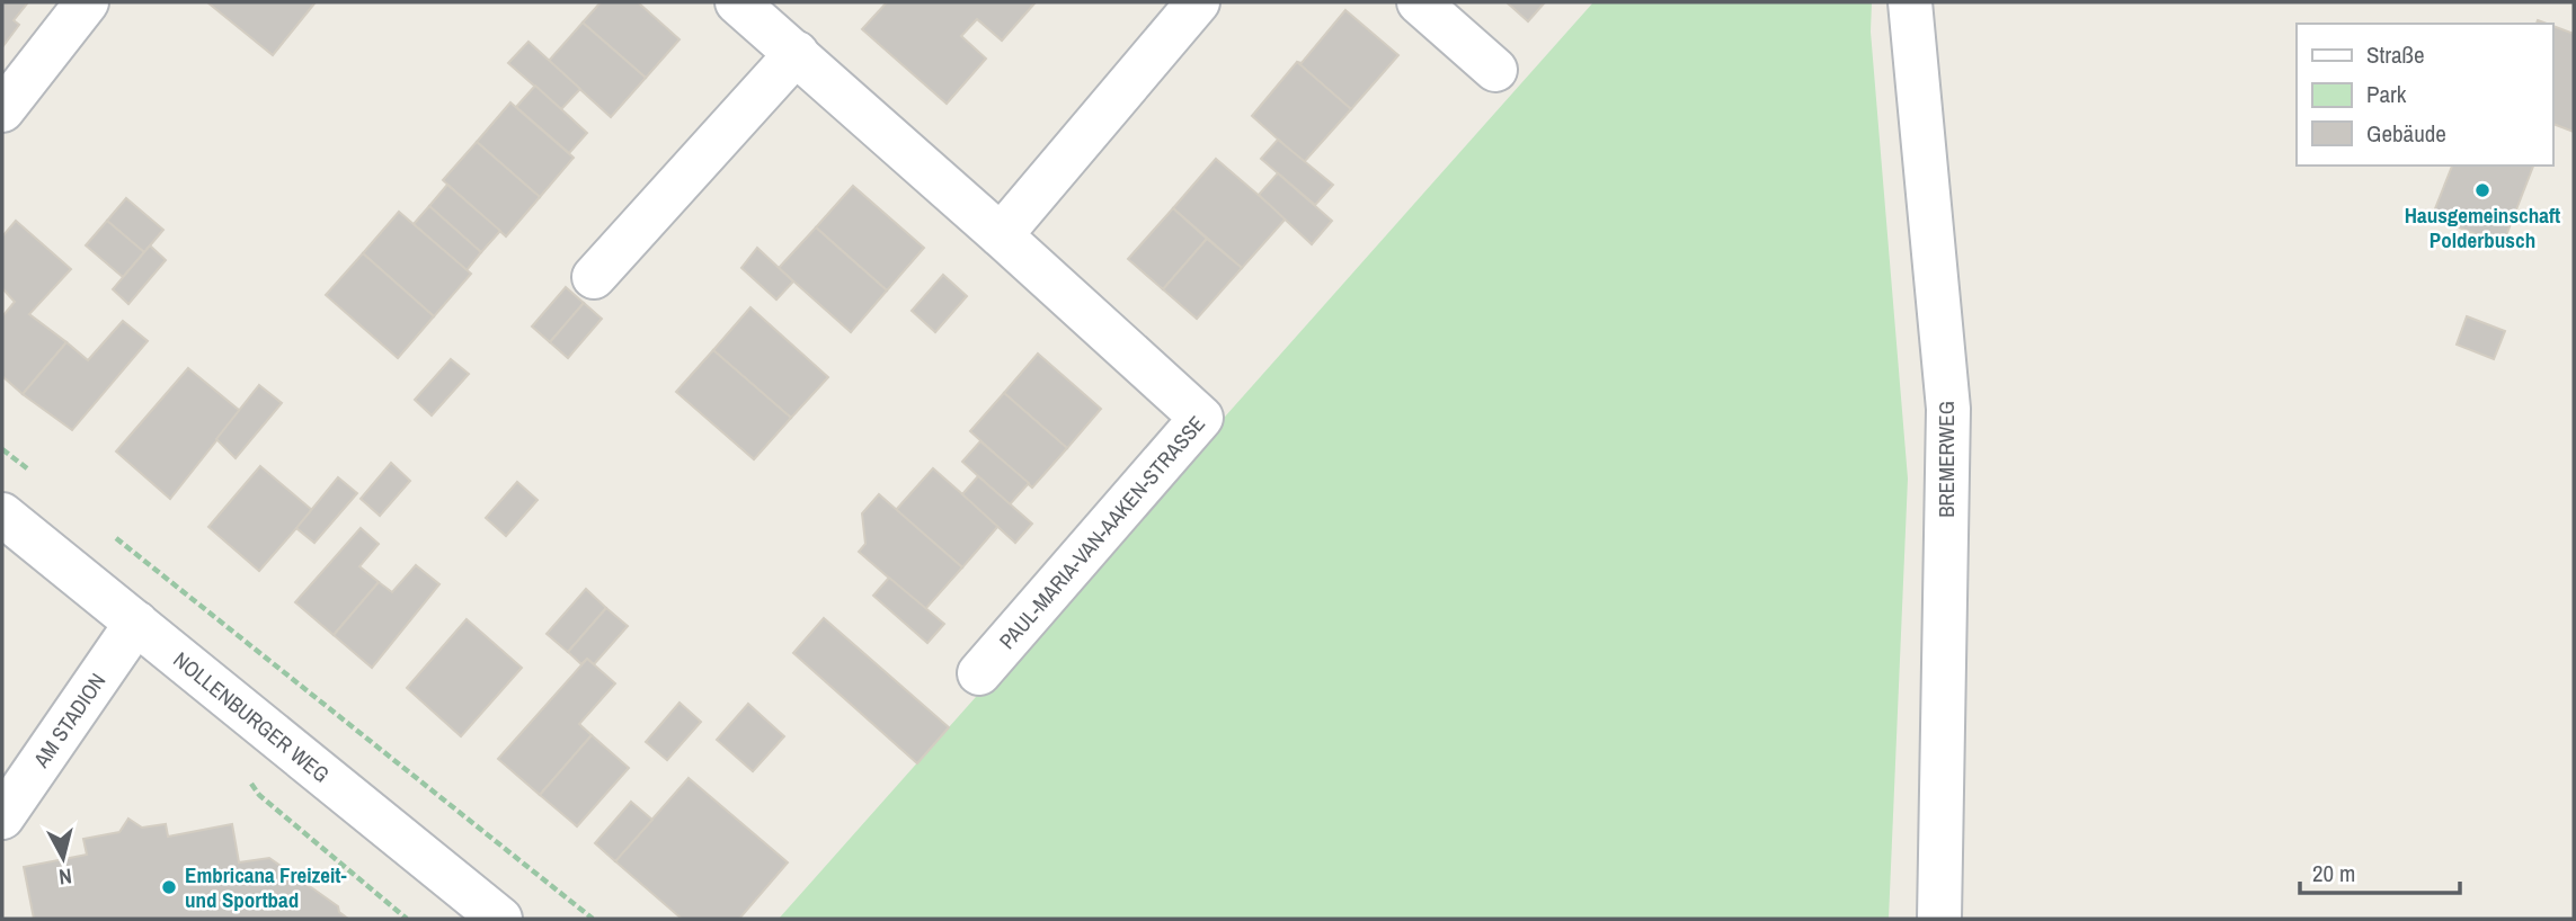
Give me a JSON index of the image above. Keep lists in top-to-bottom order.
{
  "streets": {
    "street": [
      "BREMERWEG",
      "PAUL-MARIA-VAN-AAKEN-STRASSE",
      "NOLLENBURGER WEG",
      "AM STADION"
    ]
  },
  "crossings": [
    ["NOLLENBURGER WEG", "AM STADION"]
  ],
  "places": ["Hausgemeinschaft Polderbusch", "Embricana Freizeit- und Sportbad"],
  "legend": ["Straße", "Park", "Gebäude"],
  "scale_bar": "20 m",
  "north": "bottom"
}
